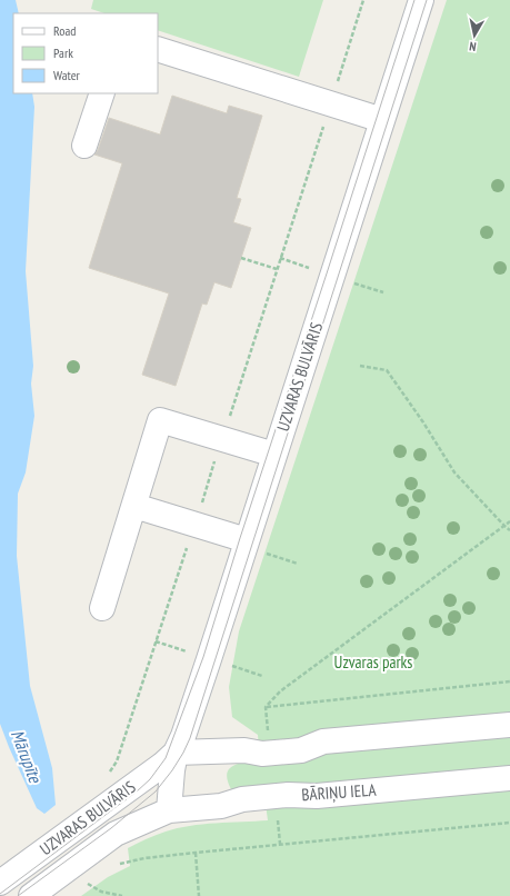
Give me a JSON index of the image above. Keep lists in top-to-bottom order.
{
  "streets": {
    "street": ["UZVARAS BULVĀRIS", "BĀRIŅU IELA"]
  },
  "crossings": [
    ["UZVARAS BULVĀRIS", "BĀRIŅU IELA"]
  ],
  "water": ["Mārupīte"],
  "parks": ["Uzvaras parks"],
  "legend": ["Road", "Park", "Water"],
  "north": "bottom"
}
